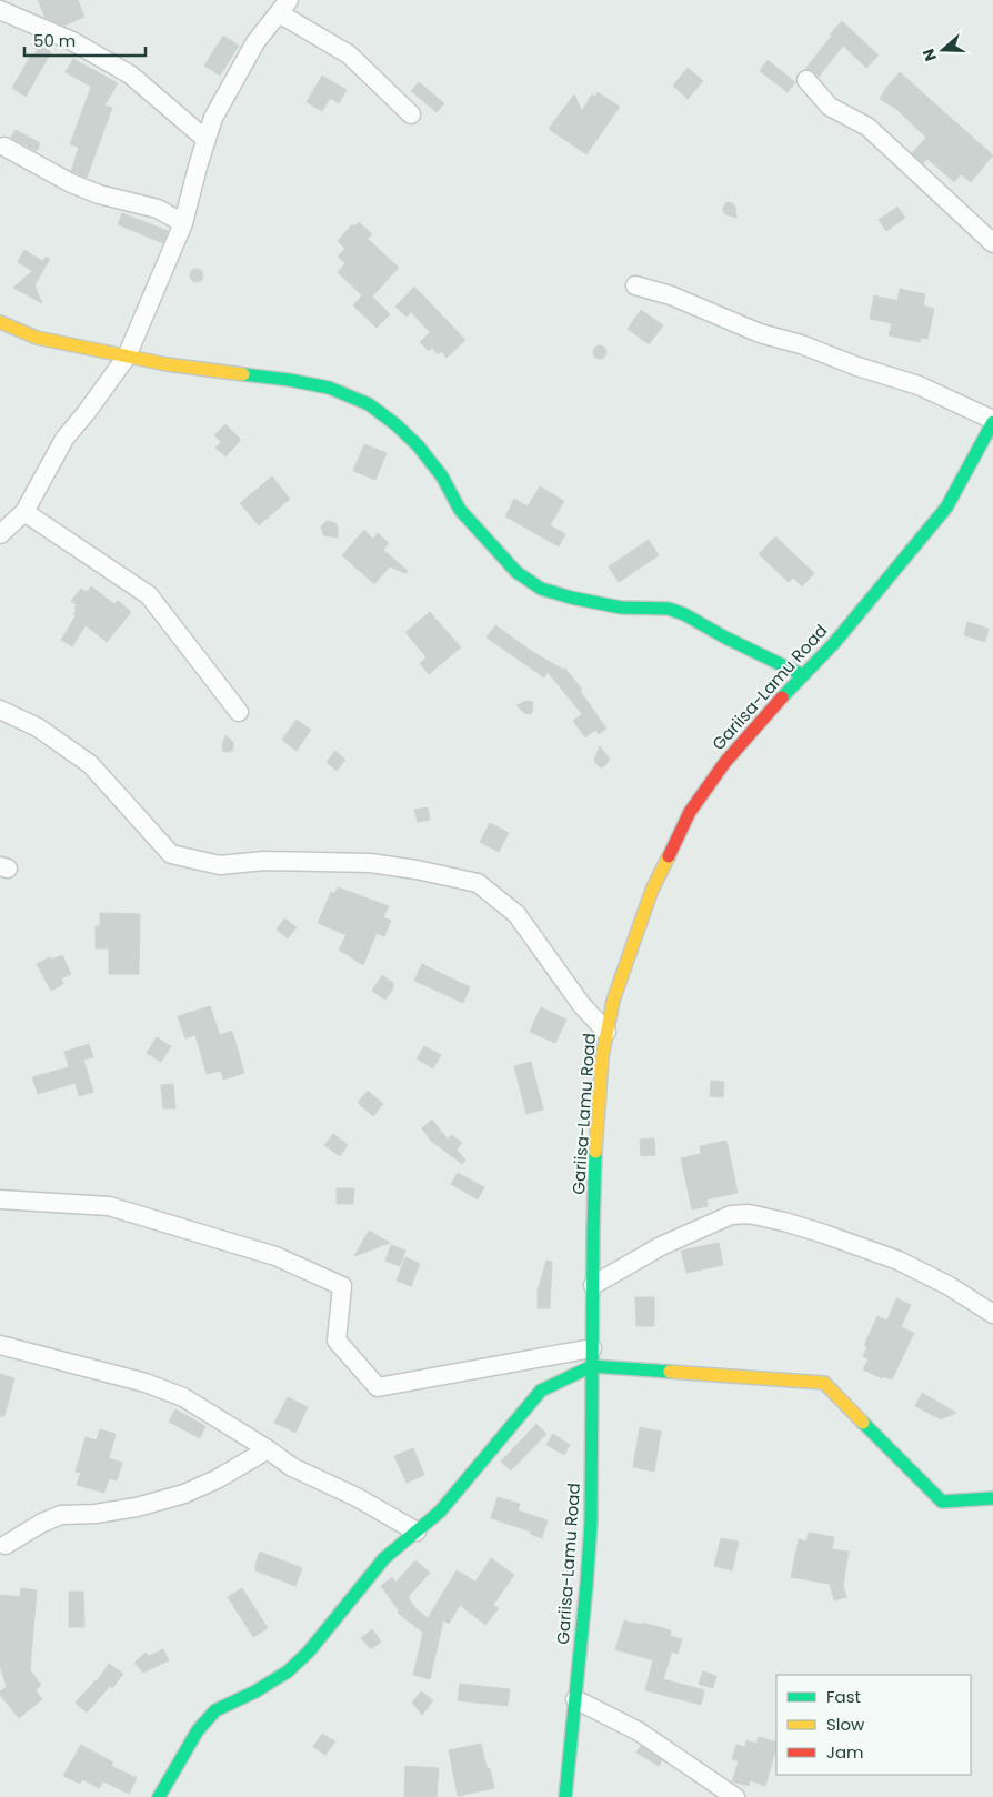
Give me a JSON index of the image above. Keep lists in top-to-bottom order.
{
  "streets": {
    "street": ["Gariisa-Lamu Road"]
  },
  "legend": ["Fast", "Slow", "Jam"],
  "scale_bar": "50 m",
  "north": "left"
}
